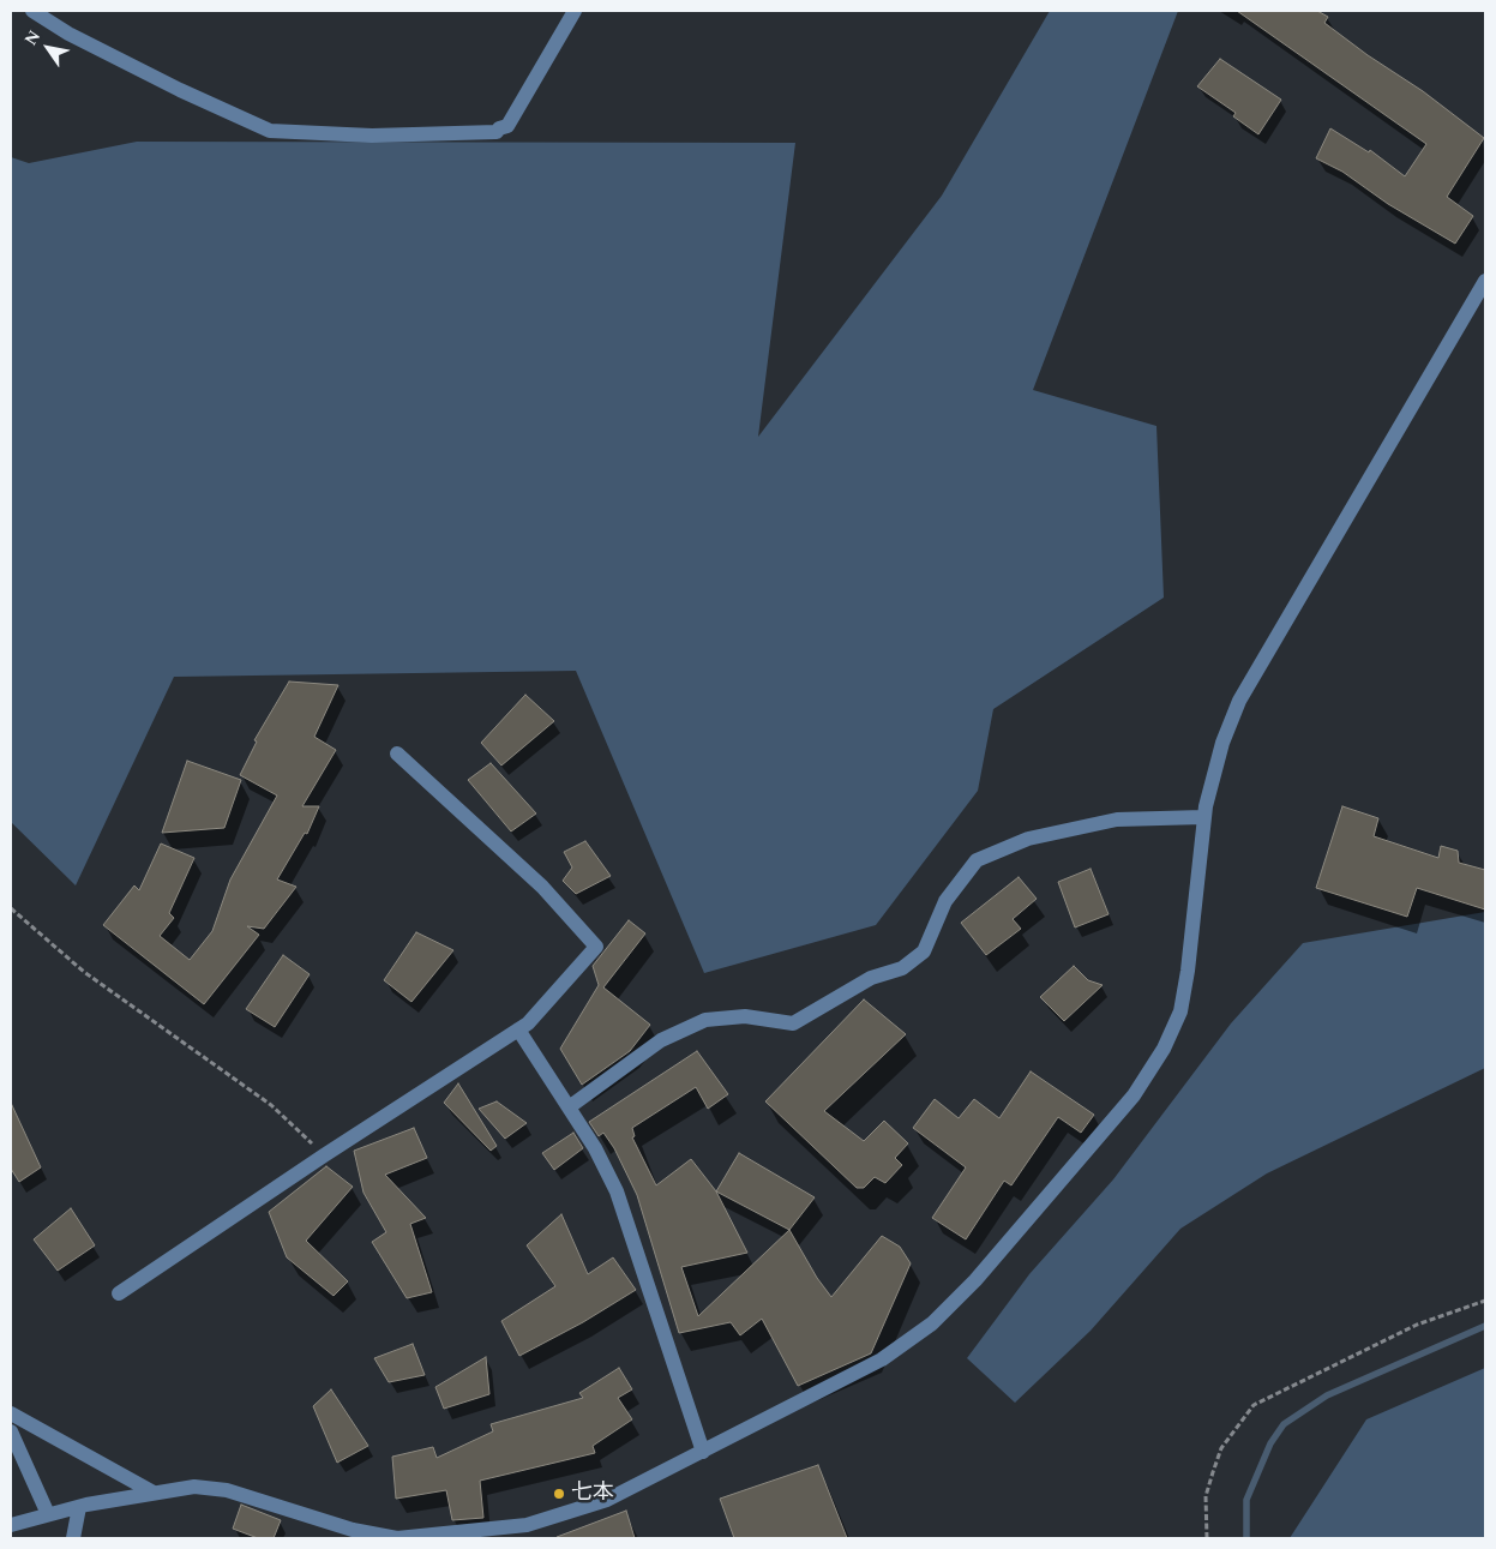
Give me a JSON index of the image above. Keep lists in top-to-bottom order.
{
  "places": ["七本"],
  "north": "top left"
}
